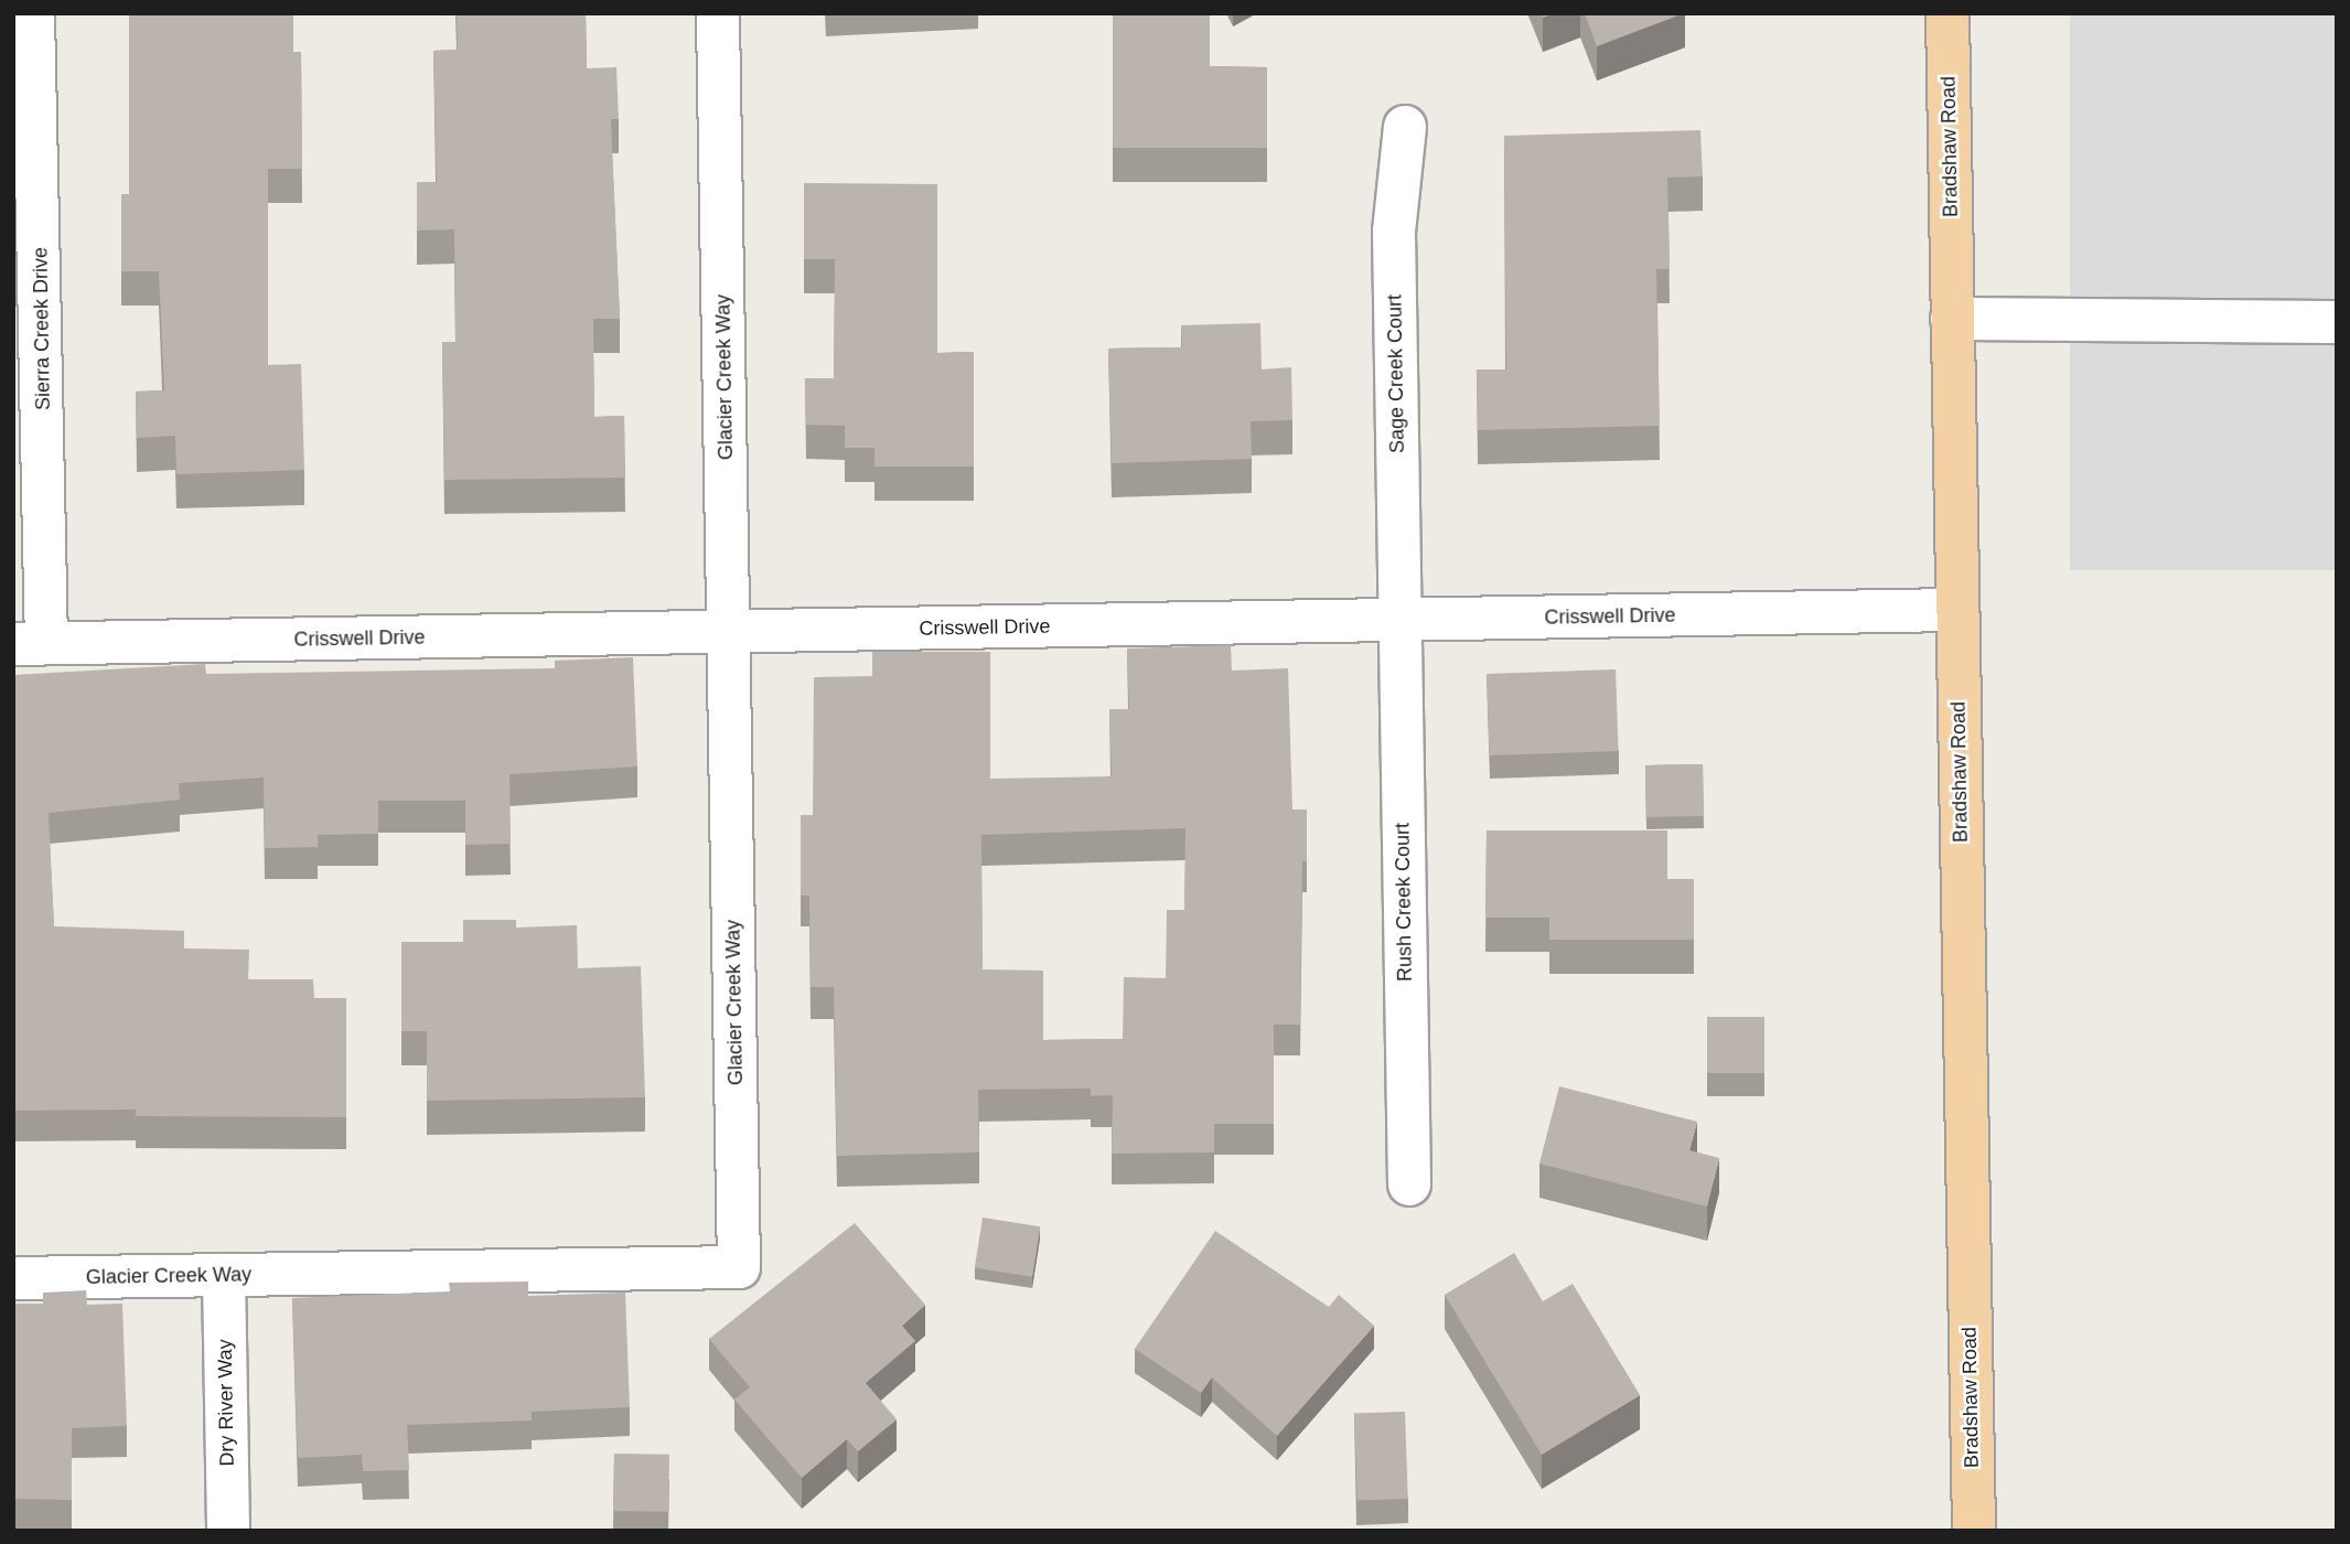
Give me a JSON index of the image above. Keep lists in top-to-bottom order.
{
  "streets": {
    "main road": ["Bradshaw Road"],
    "street": [
      "Sierra Creek Drive",
      "Sage Creek Court",
      "Glacier Creek Way",
      "Crisswell Drive",
      "Rush Creek Court",
      "Dry River Way"
    ]
  },
  "crossings": [
    ["Bradshaw Road", "Crisswell Drive"],
    ["Sierra Creek Drive", "Crisswell Drive"],
    ["Sage Creek Court", "Crisswell Drive"],
    ["Sage Creek Court", "Rush Creek Court"],
    ["Glacier Creek Way", "Crisswell Drive"],
    ["Glacier Creek Way", "Dry River Way"],
    ["Crisswell Drive", "Rush Creek Court"]
  ]
}
